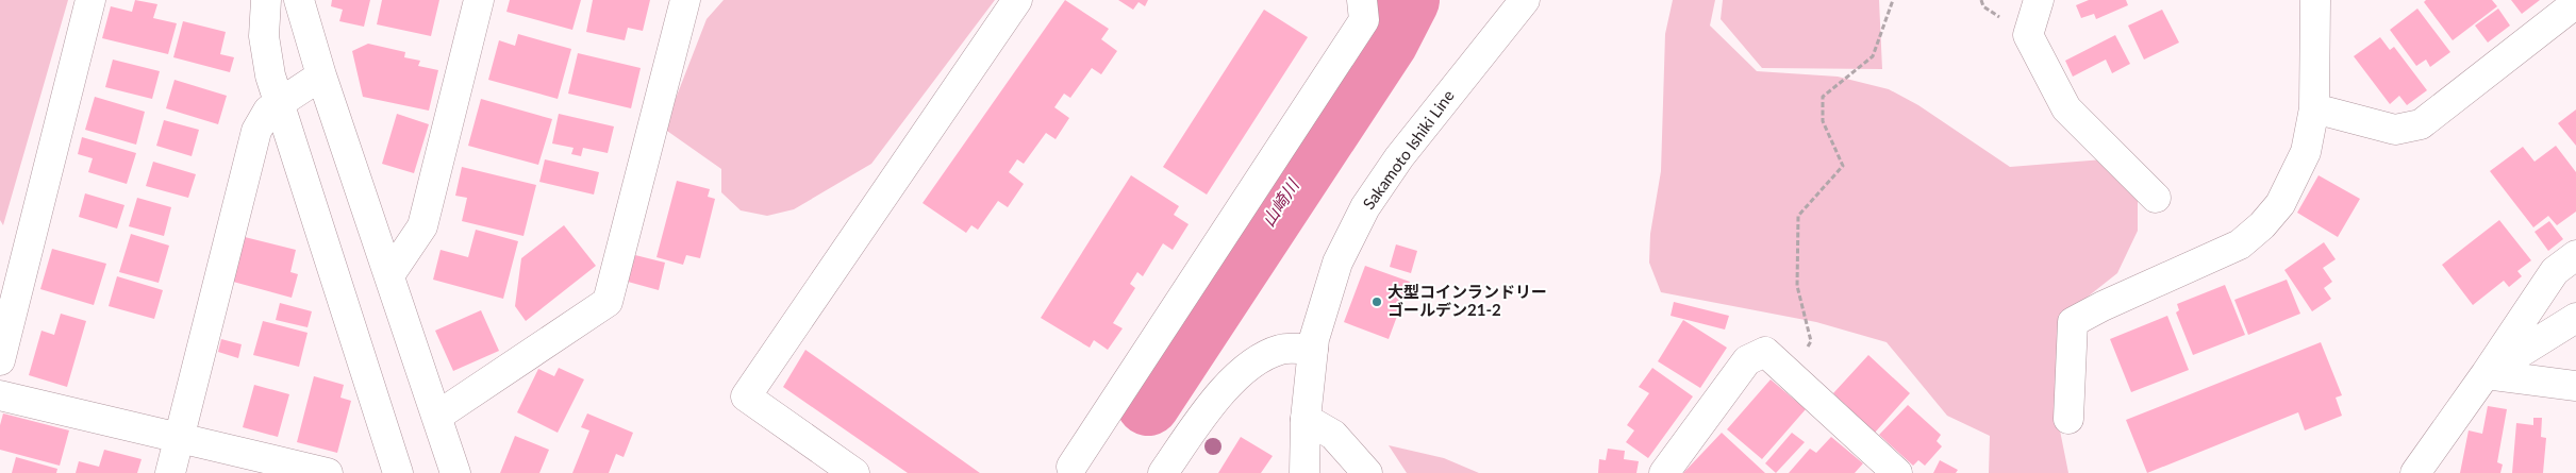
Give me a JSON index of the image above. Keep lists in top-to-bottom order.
{
  "streets": {
    "street": ["Sakamoto Ishiki Line"]
  },
  "water": ["山崎川"],
  "places": ["大型コインランドリー ゴールデン21-2"]
}
